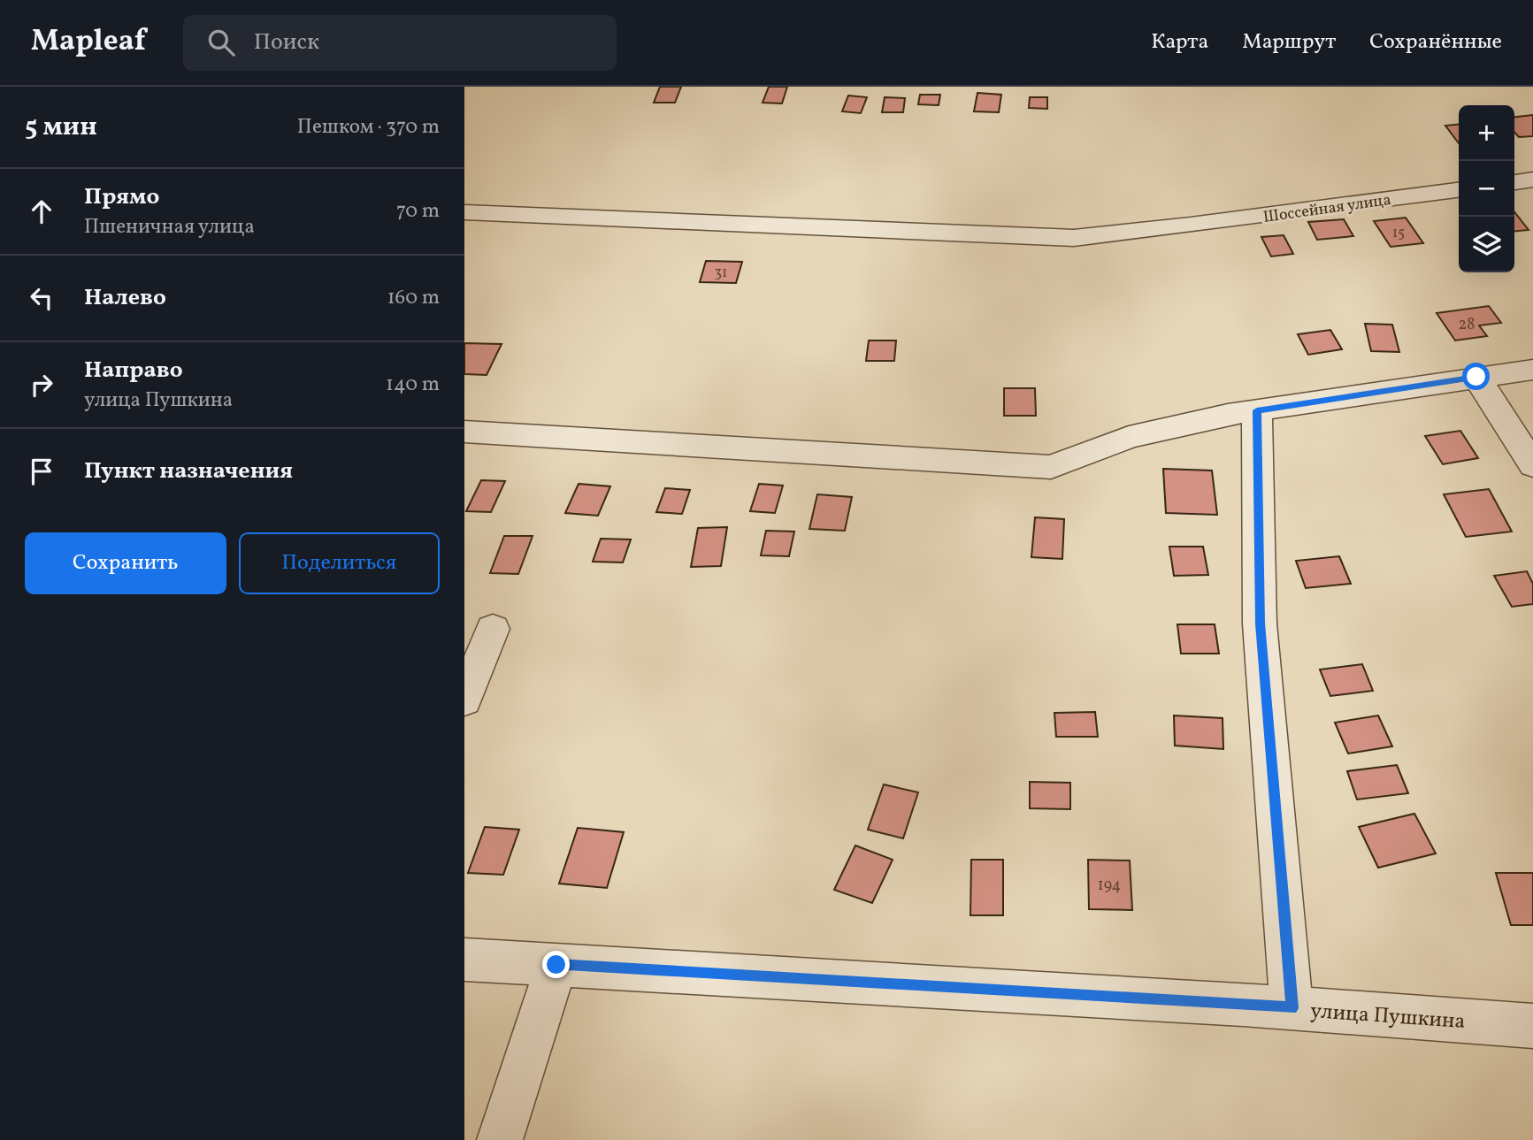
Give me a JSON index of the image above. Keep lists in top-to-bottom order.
{
  "streets": {
    "street": ["Шоссейная улица", "улица Пушкина"]
  },
  "house_numbers": [
    "15",
    "31",
    "28",
    "194"
  ],
  "page": {
    "header": "Mapleaf",
    "search": "Поиск",
    "nav": ["Карта", "Маршрут", "Сохранённые"],
    "heading": ["5 мин", "Пешком · 370 m"],
    "map_buttons": ["+", "−"],
    "list": [
      ["Прямо", "Пшеничная улица", "70 m"],
      ["Налево", "160 m"],
      ["Направо", "улица Пушкина", "140 m"],
      "Пункт назначения"
    ],
    "buttons": ["Сохранить", "Поделиться"]
  }
}
